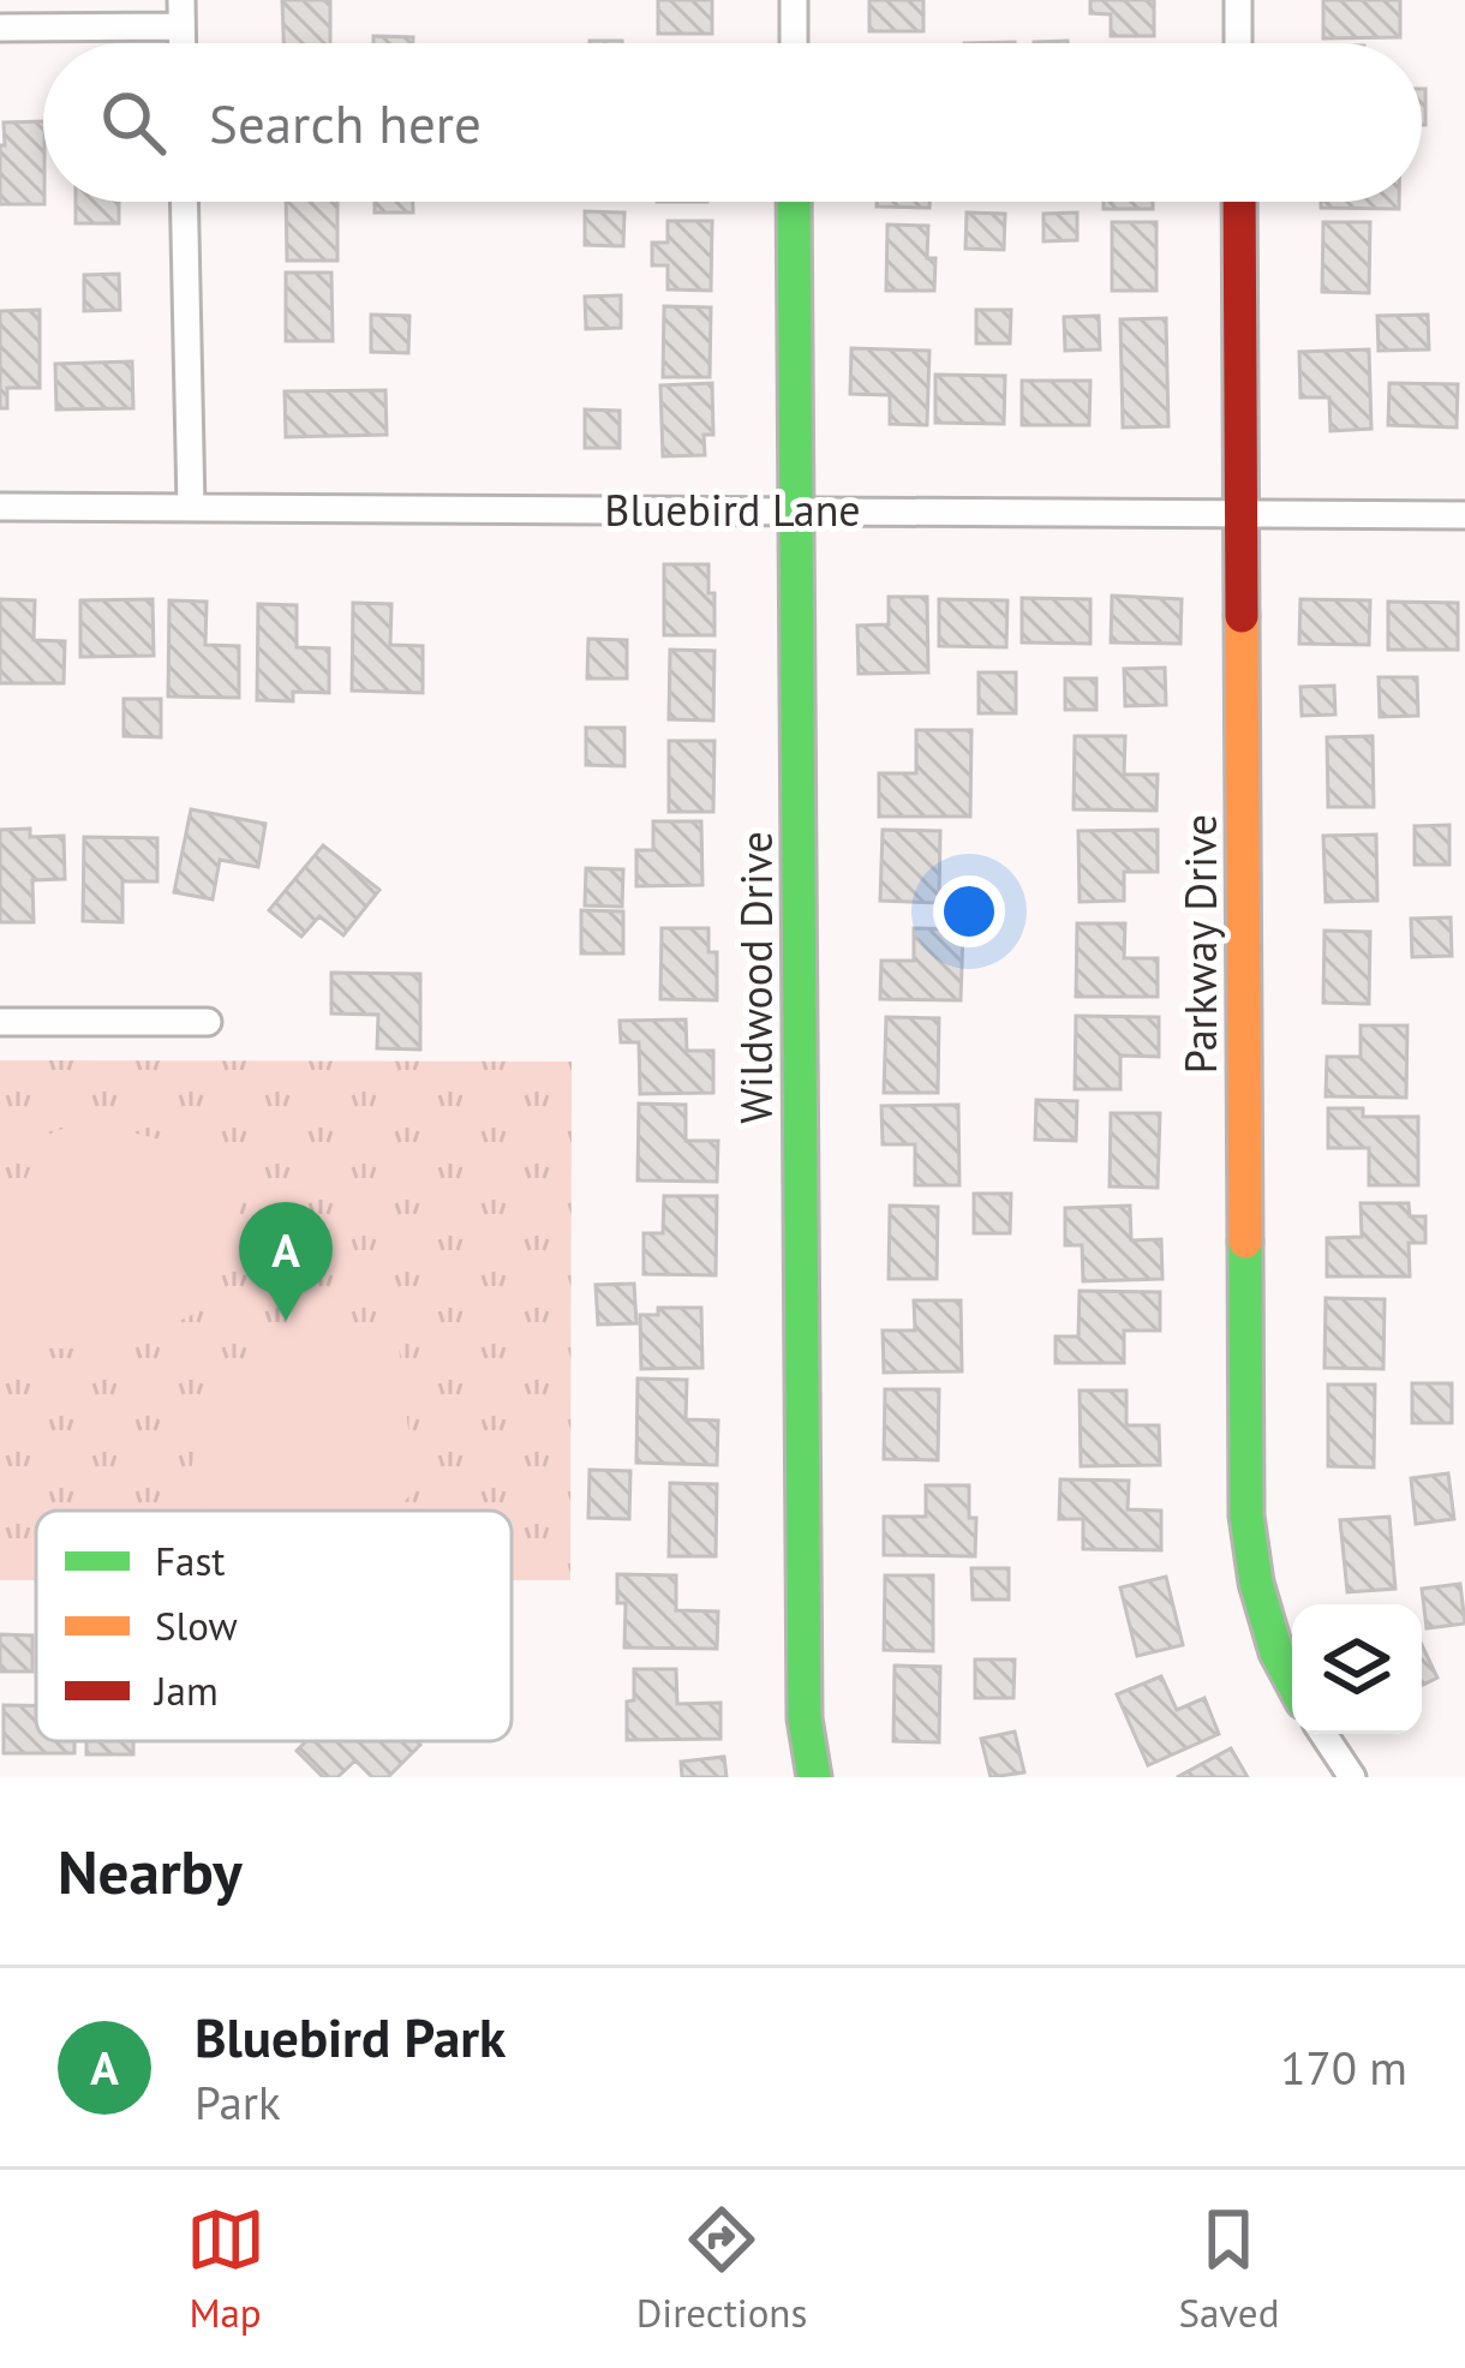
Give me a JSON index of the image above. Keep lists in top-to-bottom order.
{
  "streets": {
    "street": ["Bluebird Lane", "Parkway Drive", "Wildwood Drive"]
  },
  "crossings": [
    ["Bluebird Lane", "Parkway Drive"],
    ["Bluebird Lane", "Wildwood Drive"]
  ],
  "legend": ["Fast", "Slow", "Jam"],
  "page": {
    "search": "Search here",
    "pins": "A",
    "heading": "Nearby",
    "list": [
      {
        "mark": "A",
        "name": "Bluebird Park",
        "note": "Park",
        "value": "170 m"
      }
    ],
    "nav": ["Map", "Directions", "Saved"]
  }
}
